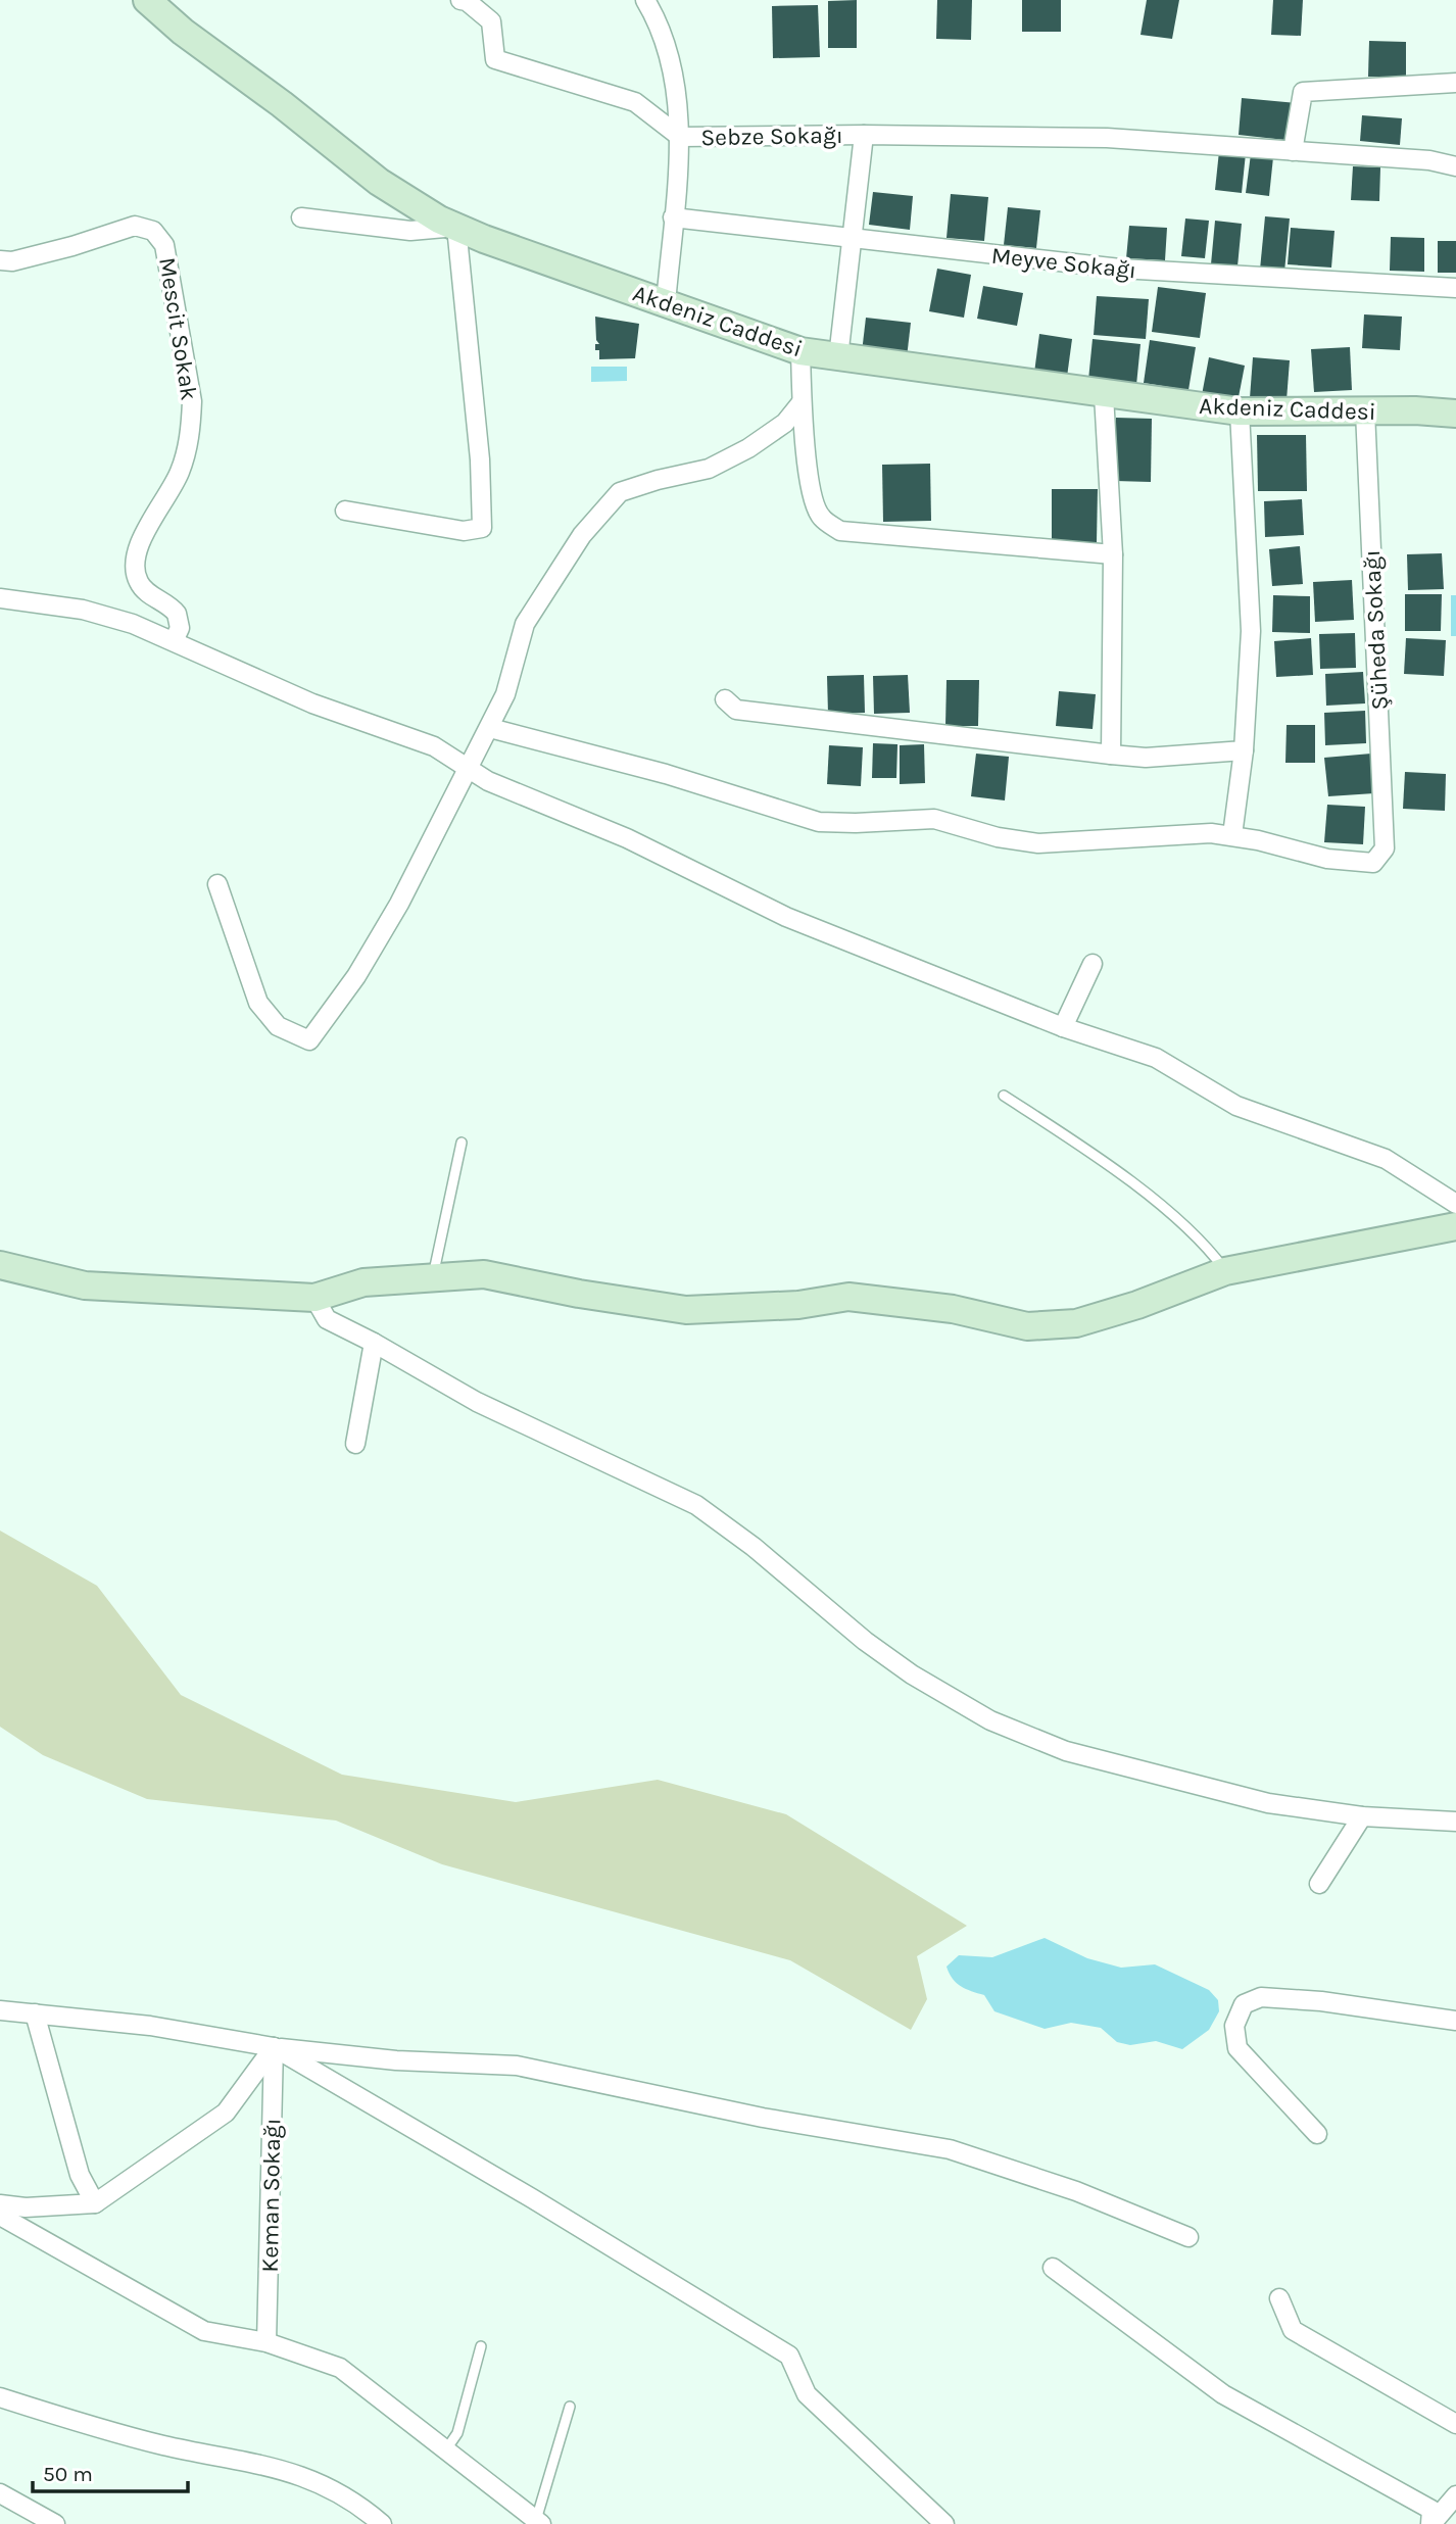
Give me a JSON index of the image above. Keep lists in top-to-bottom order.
{
  "streets": {
    "street": [
      "Sebze Sokağı",
      "Meyve Sokağı",
      "Akdeniz Caddesi",
      "Mescit Sokak",
      "Şüheda Sokağı",
      "Keman Sokağı"
    ]
  },
  "crossings": [
    ["Akdeniz Caddesi", "Şüheda Sokağı"]
  ],
  "scale_bar": "50 m"
}
